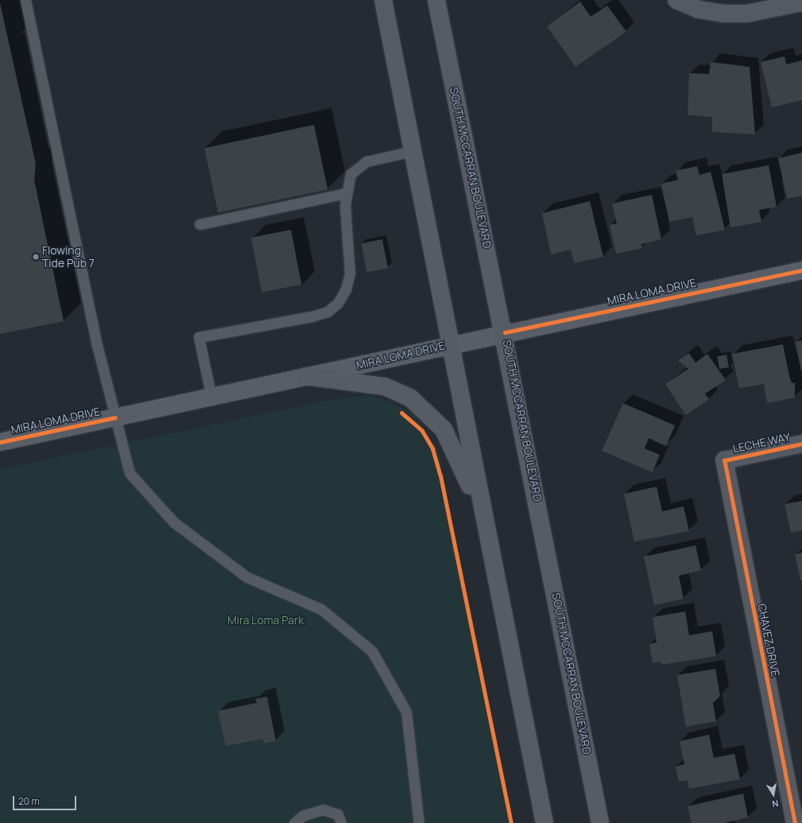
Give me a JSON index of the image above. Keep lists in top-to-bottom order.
{
  "streets": {
    "main road": ["SOUTH MCCARRAN BOULEVARD", "MIRA LOMA DRIVE"],
    "street": ["LECHE WAY", "CHAVEZ DRIVE"]
  },
  "crossings": [
    ["SOUTH MCCARRAN BOULEVARD", "MIRA LOMA DRIVE"],
    ["LECHE WAY", "CHAVEZ DRIVE"]
  ],
  "parks": ["Mira Loma Park"],
  "places": ["Flowing Tide Pub 7"],
  "scale_bar": "20 m",
  "north": "bottom"
}
